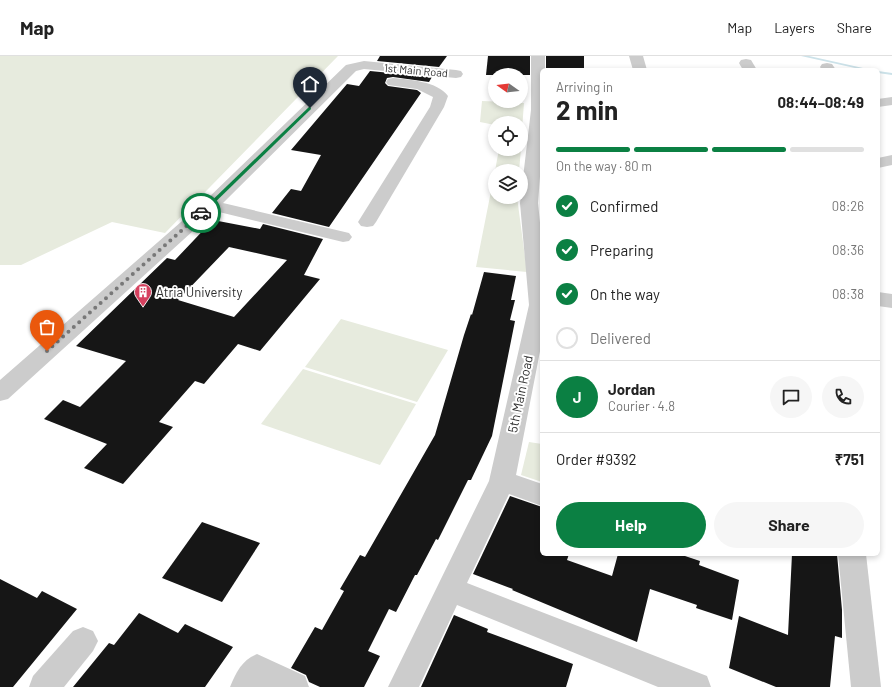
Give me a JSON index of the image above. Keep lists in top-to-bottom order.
{
  "streets": {
    "street": ["1st Main Road", "5th Main Road"]
  },
  "places": {
    "building": ["Atria University"]
  },
  "north": "left",
  "page": {
    "header": "Map",
    "nav": ["Map", "Layers", "Share"],
    "heading": ["2 min", "Arriving in", "08:44–08:49"],
    "panel": [
      "Jordan",
      "Courier · 4.8",
      "Order #9392",
      "₹751"
    ],
    "bar": "On the way · 80 m",
    "list": [
      ["Confirmed", "08:26"],
      ["Preparing", "08:36"],
      ["On the way", "08:38"],
      "Delivered"
    ],
    "round": "J",
    "buttons": ["Help", "Share"]
  }
}
